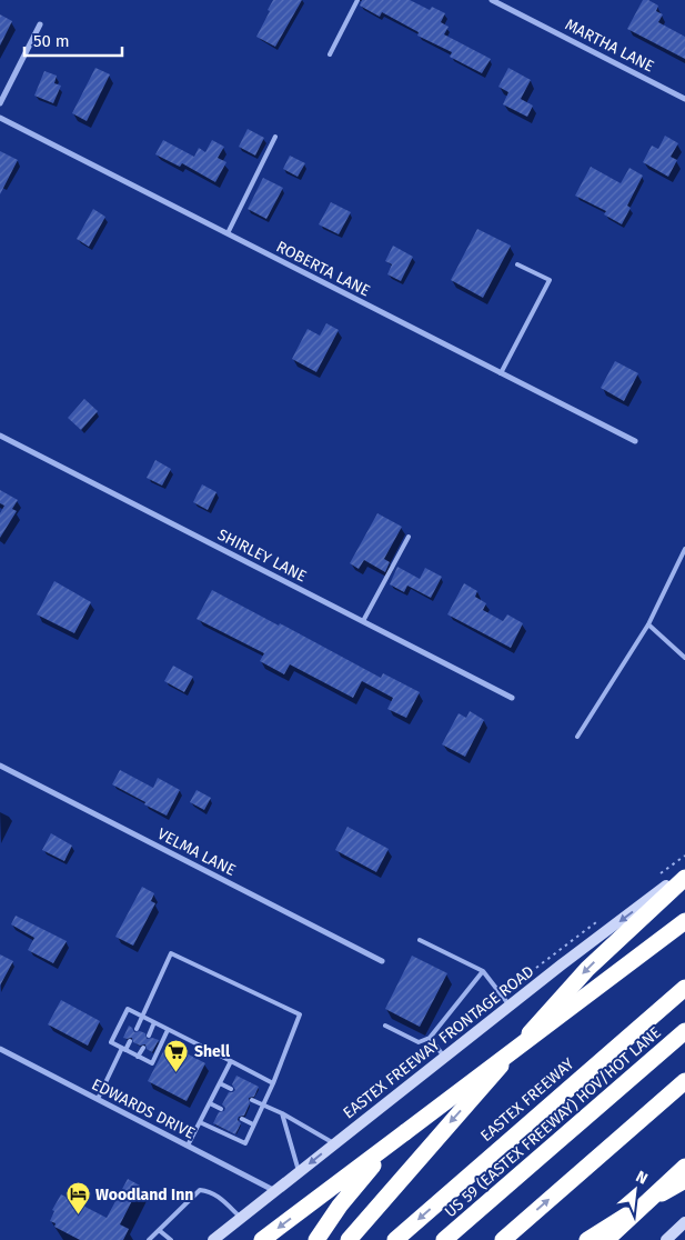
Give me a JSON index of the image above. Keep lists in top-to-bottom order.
{
  "streets": {
    "highway": ["EASTEX FREEWAY", "US 59 (EASTEX FREEWAY) HOV/HOT LANE"],
    "main road": ["EASTEX FREEWAY FRONTAGE ROAD"],
    "street": [
      "MARTHA LANE",
      "ROBERTA LANE",
      "SHIRLEY LANE",
      "VELMA LANE",
      "EDWARDS DRIVE"
    ]
  },
  "crossings": [
    ["EASTEX FREEWAY FRONTAGE ROAD", "EDWARDS DRIVE"]
  ],
  "one_way": ["EASTEX FREEWAY FRONTAGE ROAD"],
  "places": {
    "supermarket": ["Shell"],
    "hotel": ["Woodland Inn"]
  },
  "scale_bar": "50 m",
  "north": "top right"
}
